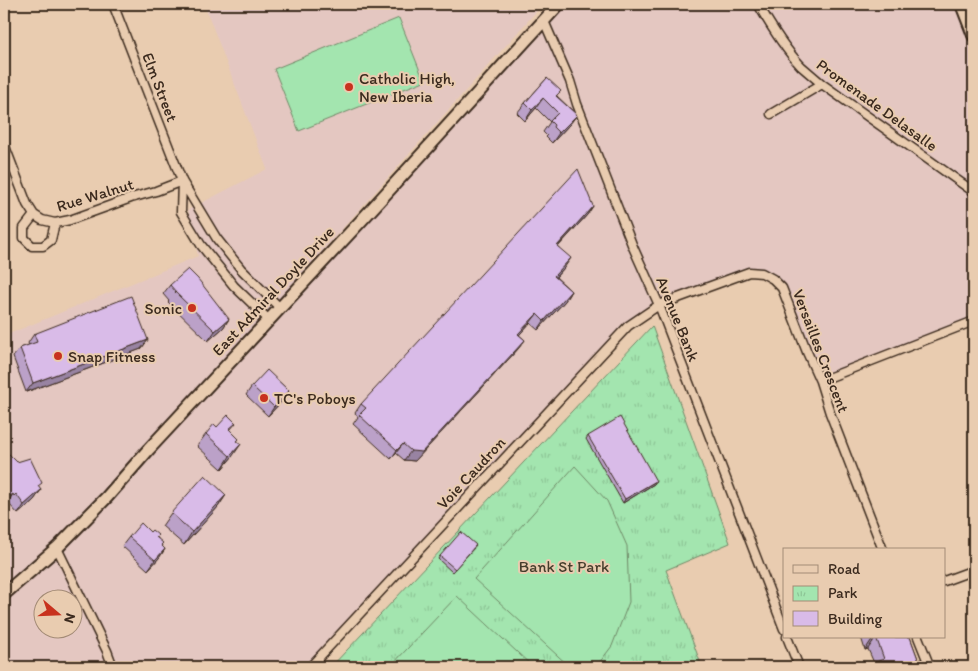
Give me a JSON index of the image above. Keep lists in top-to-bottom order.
{
  "streets": {
    "main road": ["East Admiral Doyle Drive"],
    "street": [
      "Elm Street",
      "Promenade Delasalle",
      "Rue Walnut",
      "Avenue Bank",
      "Versailles Crescent",
      "Voie Caudron"
    ]
  },
  "crossings": [
    ["Elm Street", "Rue Walnut"],
    ["Elm Street", "East Admiral Doyle Drive"],
    ["East Admiral Doyle Drive", "Avenue Bank"],
    ["Avenue Bank", "Versailles Crescent"],
    ["Avenue Bank", "Voie Caudron"],
    ["Versailles Crescent", "Voie Caudron"]
  ],
  "parks": ["Bank St Park"],
  "places": [
    "Catholic High, New Iberia",
    "Sonic",
    "Snap Fitness",
    "TC's Poboys"
  ],
  "legend": ["Road", "Park", "Building"],
  "north": "right"
}
